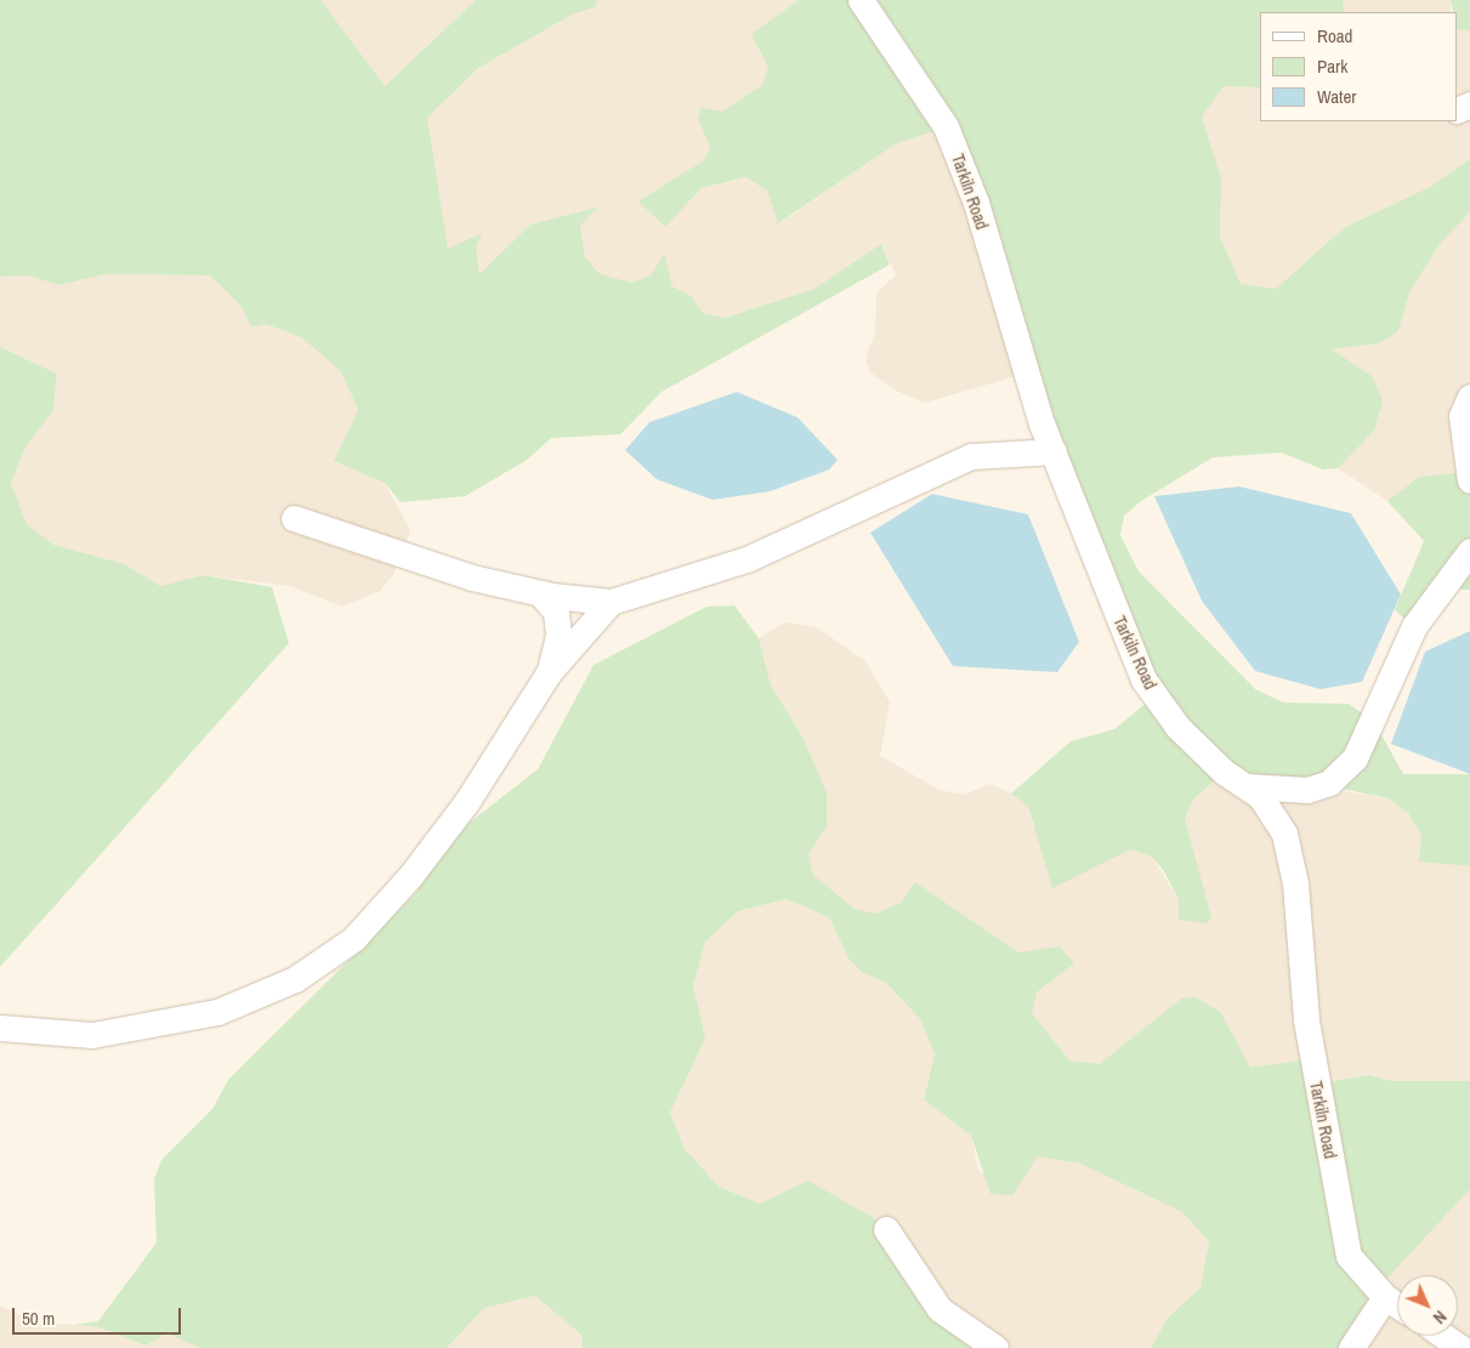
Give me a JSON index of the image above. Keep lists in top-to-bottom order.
{
  "streets": {
    "street": ["Tarkiln Road"]
  },
  "legend": ["Road", "Park", "Water"],
  "scale_bar": "50 m",
  "north": "bottom right"
}
